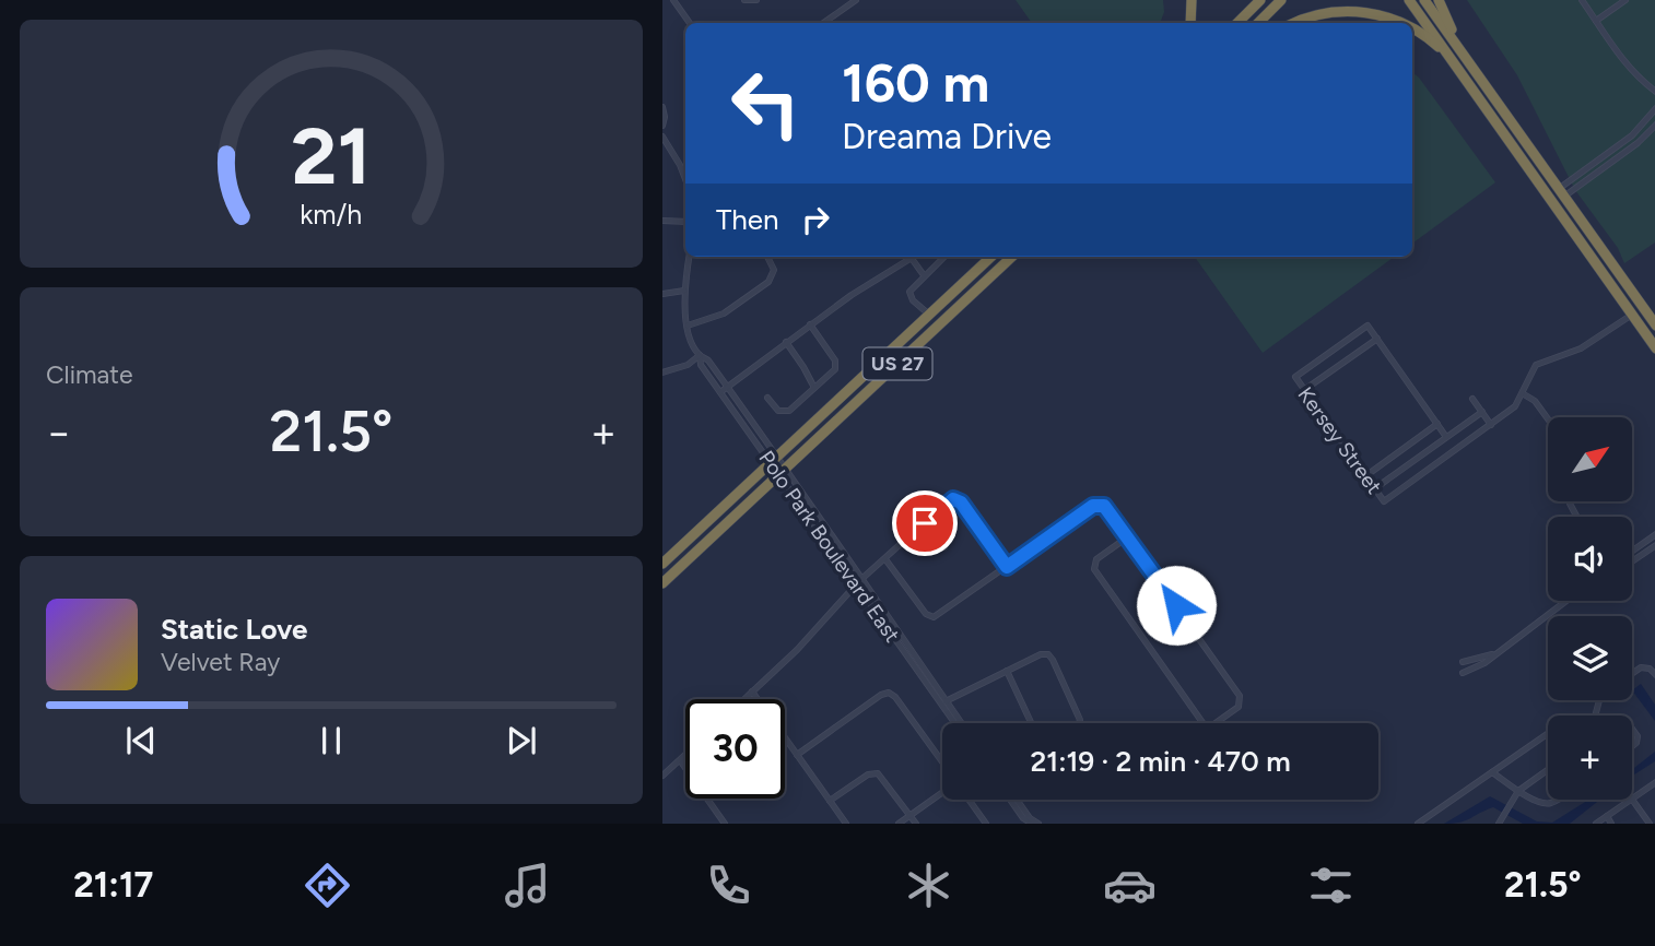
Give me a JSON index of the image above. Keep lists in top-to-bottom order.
{
  "streets": {
    "highway": ["US 27"],
    "street": ["Kersey Street", "Polo Park Boulevard East"]
  },
  "crossings": [
    ["US 27", "Polo Park Boulevard East"]
  ],
  "north": "top right",
  "page": {
    "turn": ["160 m", "Dreama Drive"],
    "then": "Then",
    "tile": "Climate",
    "heat": ["−", "21.5°", "+"],
    "map_buttons": "+",
    "song": ["Static Love", "Velvet Ray"],
    "limit": "30",
    "trip": "21:19 · 2 min · 470 m",
    "tabs": ["21:17", "21.5°"],
    "gauge": ["21", "km/h"]
  }
}
